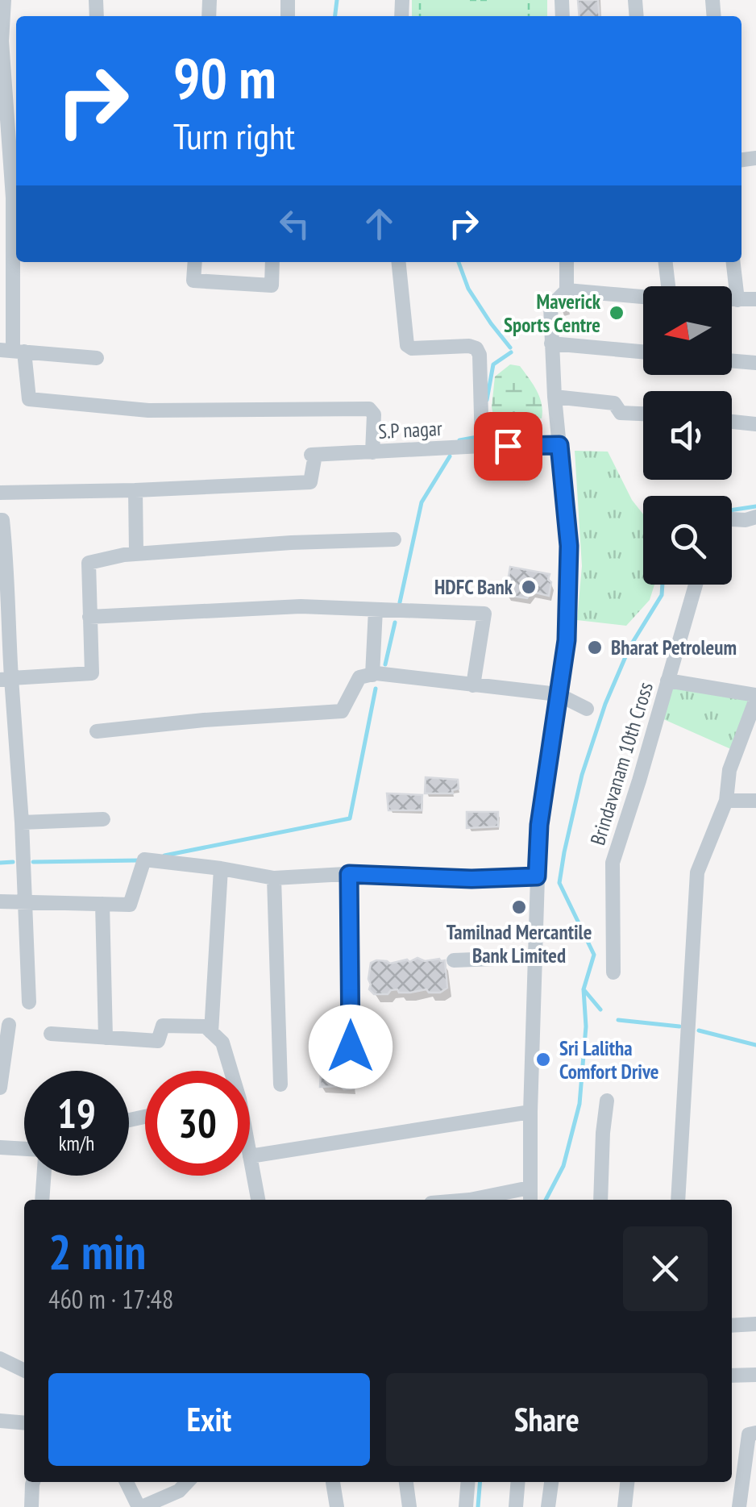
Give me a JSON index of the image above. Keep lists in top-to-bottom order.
{
  "streets": {
    "street": ["S.P nagar", "Brindavanam 10th Cross"]
  },
  "places": [
    "Maverick Sports Centre",
    "HDFC Bank",
    "Bharat Petroleum",
    "Tamilnad Mercantile Bank Limited",
    "Sri Lalitha Comfort Drive"
  ],
  "north": "left",
  "page": {
    "turn": ["90 m", "Turn right"],
    "speed": "19 km/h",
    "limit": "30",
    "heading": ["2 min", "460 m · 17:48"],
    "buttons": ["Exit", "Share"]
  }
}
